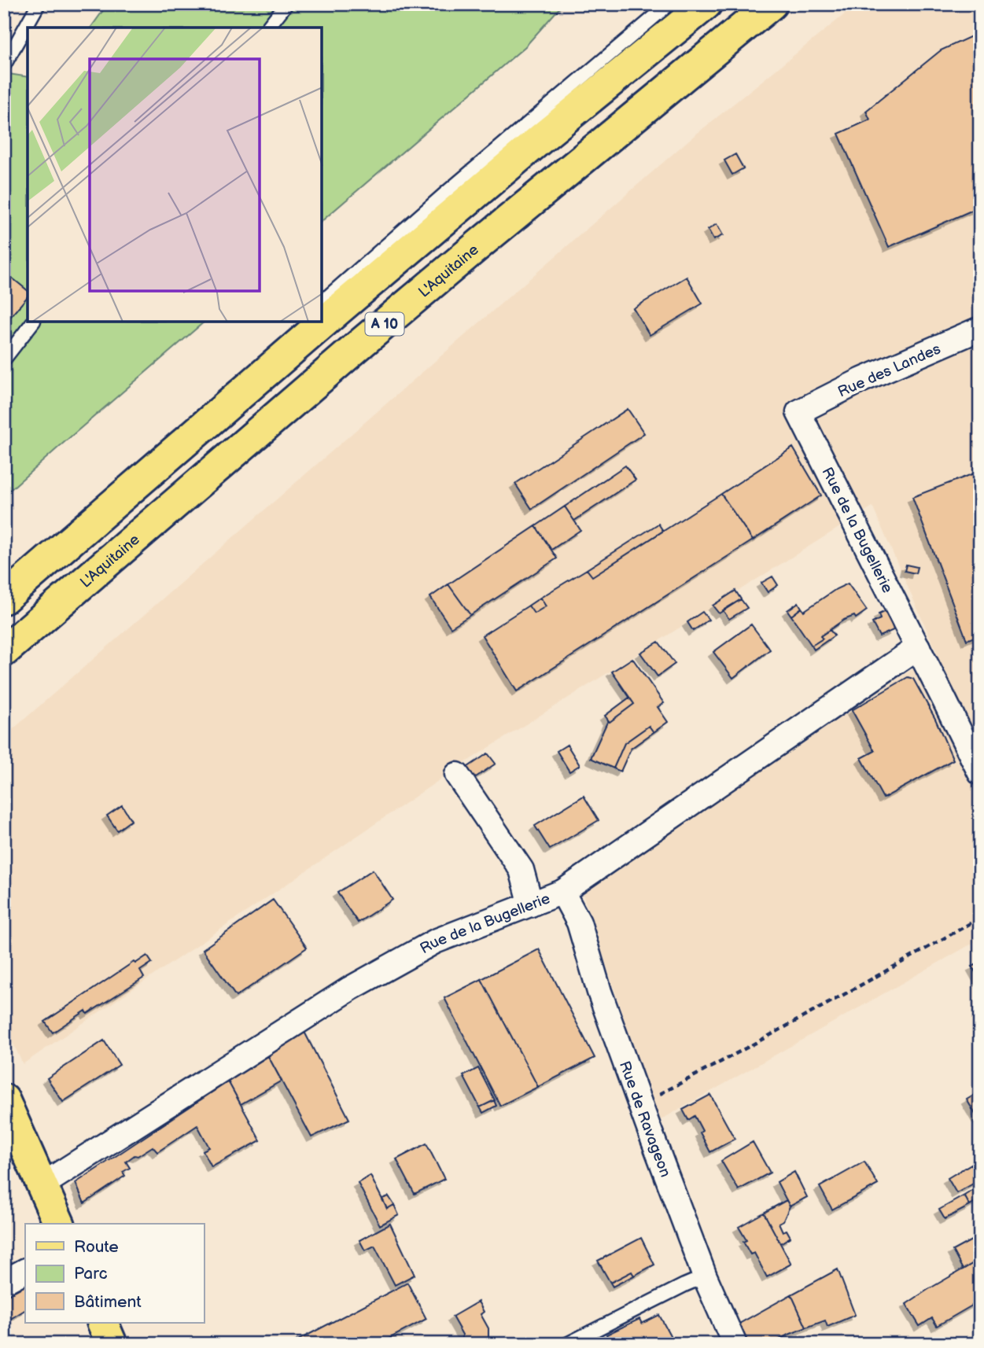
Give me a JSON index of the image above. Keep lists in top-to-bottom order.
{
  "streets": {
    "main road": ["L'Aquitaine", "A 10"],
    "street": ["Rue des Landes", "Rue de la Bugellerie", "Rue de Ravageon"]
  },
  "crossings": [
    ["Rue des Landes", "Rue de la Bugellerie"],
    ["Rue de la Bugellerie", "Rue de Ravageon"]
  ],
  "legend": ["Route", "Parc", "Bâtiment"]
}
